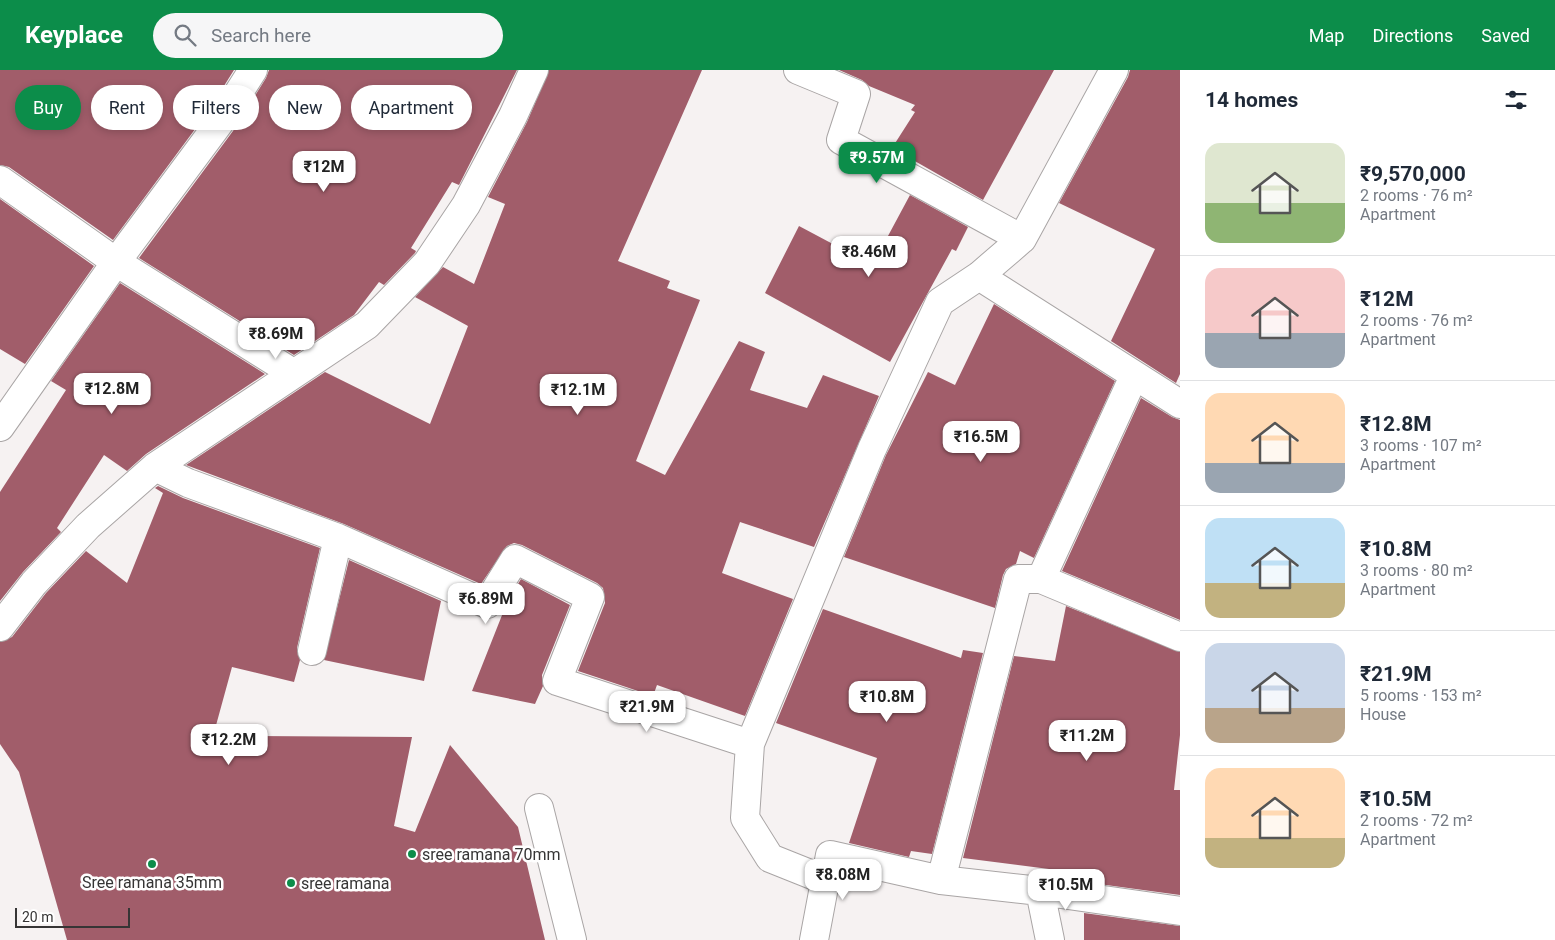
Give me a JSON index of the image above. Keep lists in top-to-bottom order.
{
  "places": ["sree ramana 70mm", "Sree ramana 35mm", "sree ramana"],
  "scale_bar": "20 m",
  "page": {
    "header": "Keyplace",
    "search": "Search here",
    "nav": ["Map", "Directions", "Saved"],
    "heading": "14 homes",
    "chip": [
      "Buy",
      "Rent",
      "Filters",
      "New",
      "Apartment"
    ],
    "list": [
      {
        "name": "₹9,570,000",
        "note": "2 rooms · 76 m² · Apartment"
      },
      {
        "name": "₹12M",
        "note": "2 rooms · 76 m² · Apartment"
      },
      {
        "name": "₹12.8M",
        "note": "3 rooms · 107 m² · Apartment"
      },
      {
        "name": "₹10.8M",
        "note": "3 rooms · 80 m² · Apartment"
      },
      {
        "name": "₹21.9M",
        "note": "5 rooms · 153 m² · House"
      },
      {
        "name": "₹10.5M",
        "note": "2 rooms · 72 m² · Apartment"
      }
    ],
    "price": [
      "₹9.57M",
      "₹12M",
      "₹8.46M",
      "₹8.69M",
      "₹12.8M",
      "₹12.1M",
      "₹16.5M",
      "₹6.89M",
      "₹10.8M",
      "₹21.9M",
      "₹11.2M",
      "₹12.2M",
      "₹8.08M",
      "₹10.5M"
    ],
    "scale": "20 m"
  }
}
